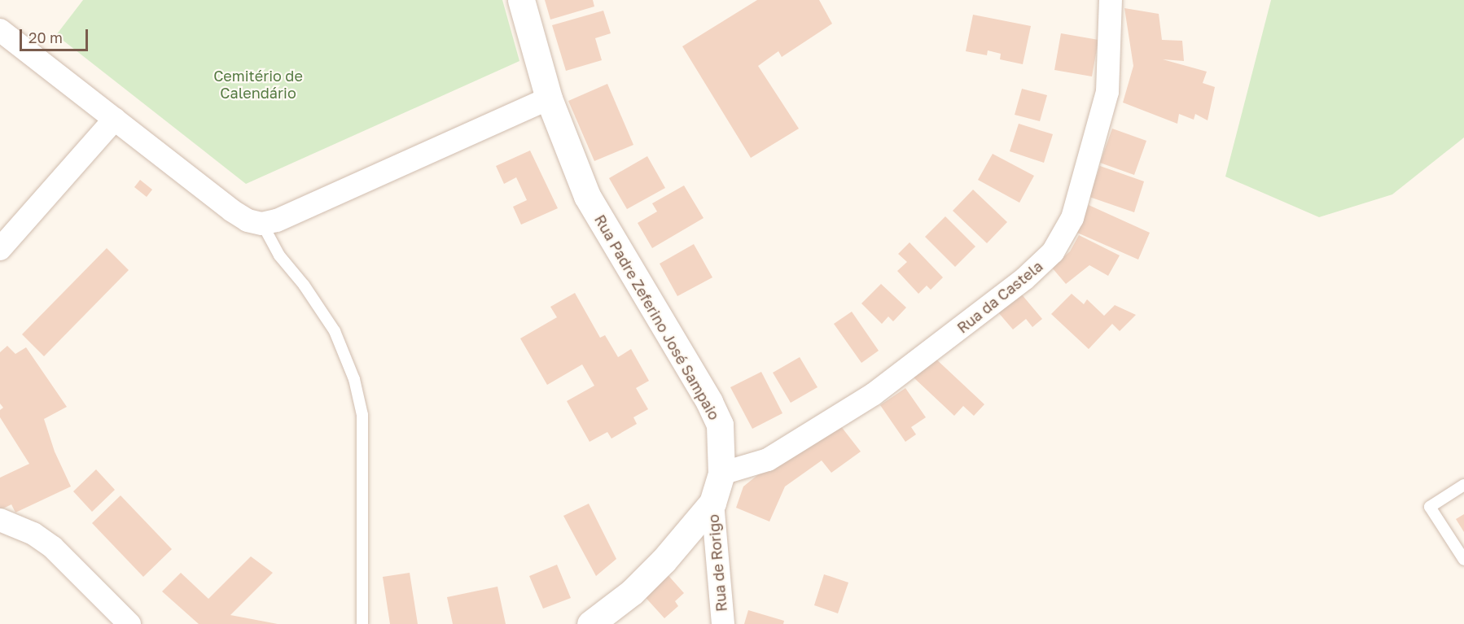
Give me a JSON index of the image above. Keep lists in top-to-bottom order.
{
  "streets": {
    "street": ["Rua da Castela", "Rua Padre Zeferino José Sampaio", "Rua de Rorigo"]
  },
  "crossings": [
    ["Rua da Castela", "Rua Padre Zeferino José Sampaio"],
    ["Rua Padre Zeferino José Sampaio", "Rua de Rorigo"]
  ],
  "parks": ["Cemitério de Calendário"],
  "scale_bar": "20 m"
}
